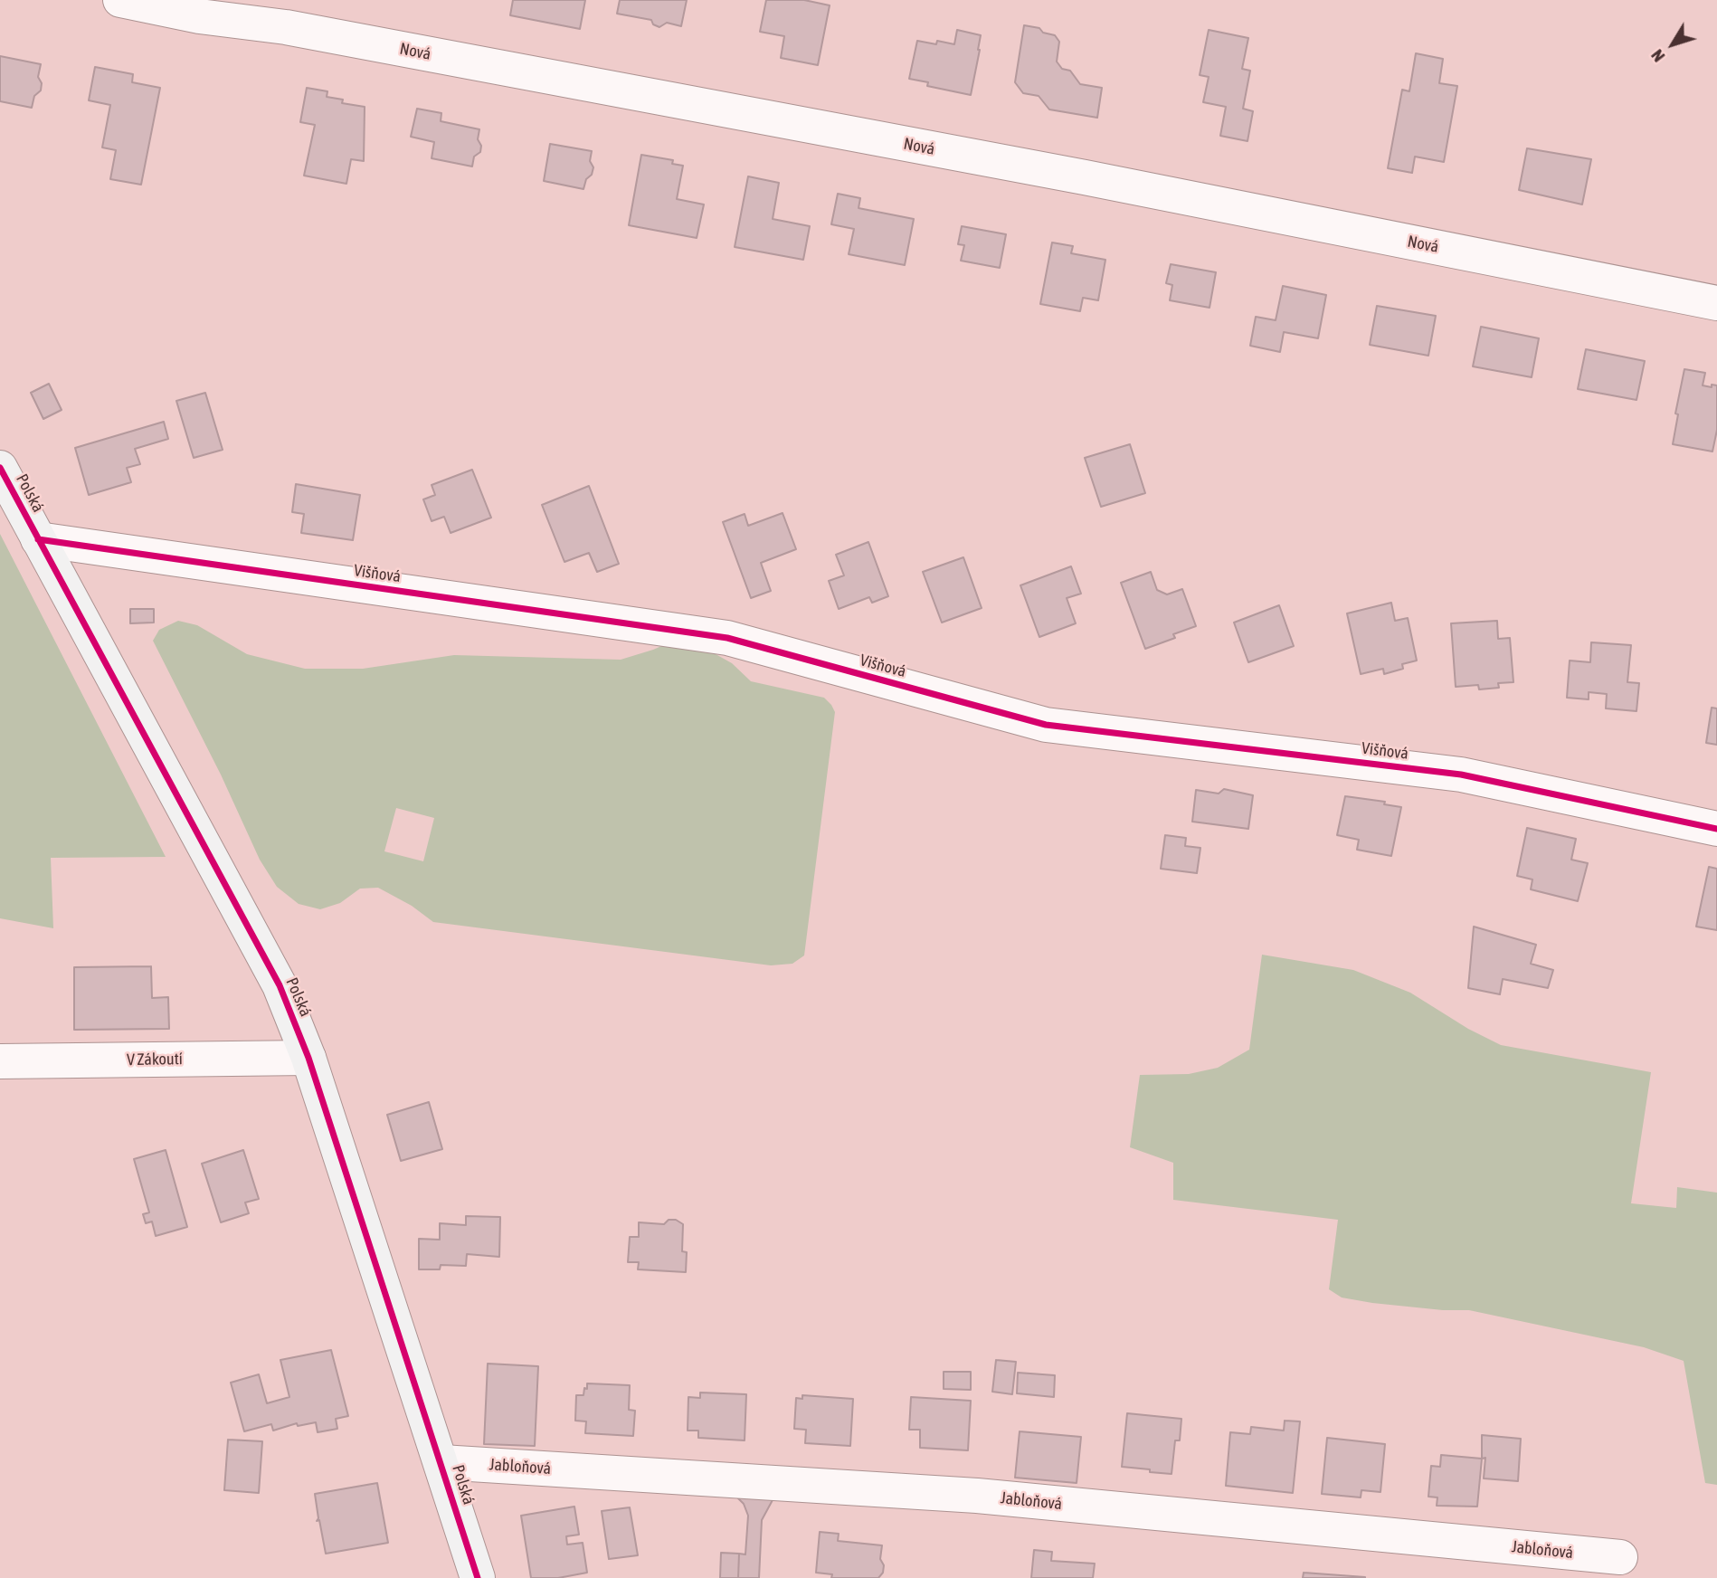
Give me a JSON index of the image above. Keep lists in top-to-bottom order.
{
  "streets": {
    "street": [
      "Nová",
      "Polská",
      "Višňová",
      "V Zákoutí",
      "Jabloňová"
    ]
  },
  "crossings": [
    ["Polská", "Višňová"],
    ["Polská", "V Zákoutí"],
    ["Polská", "Jabloňová"]
  ],
  "north": "bottom left"
}
